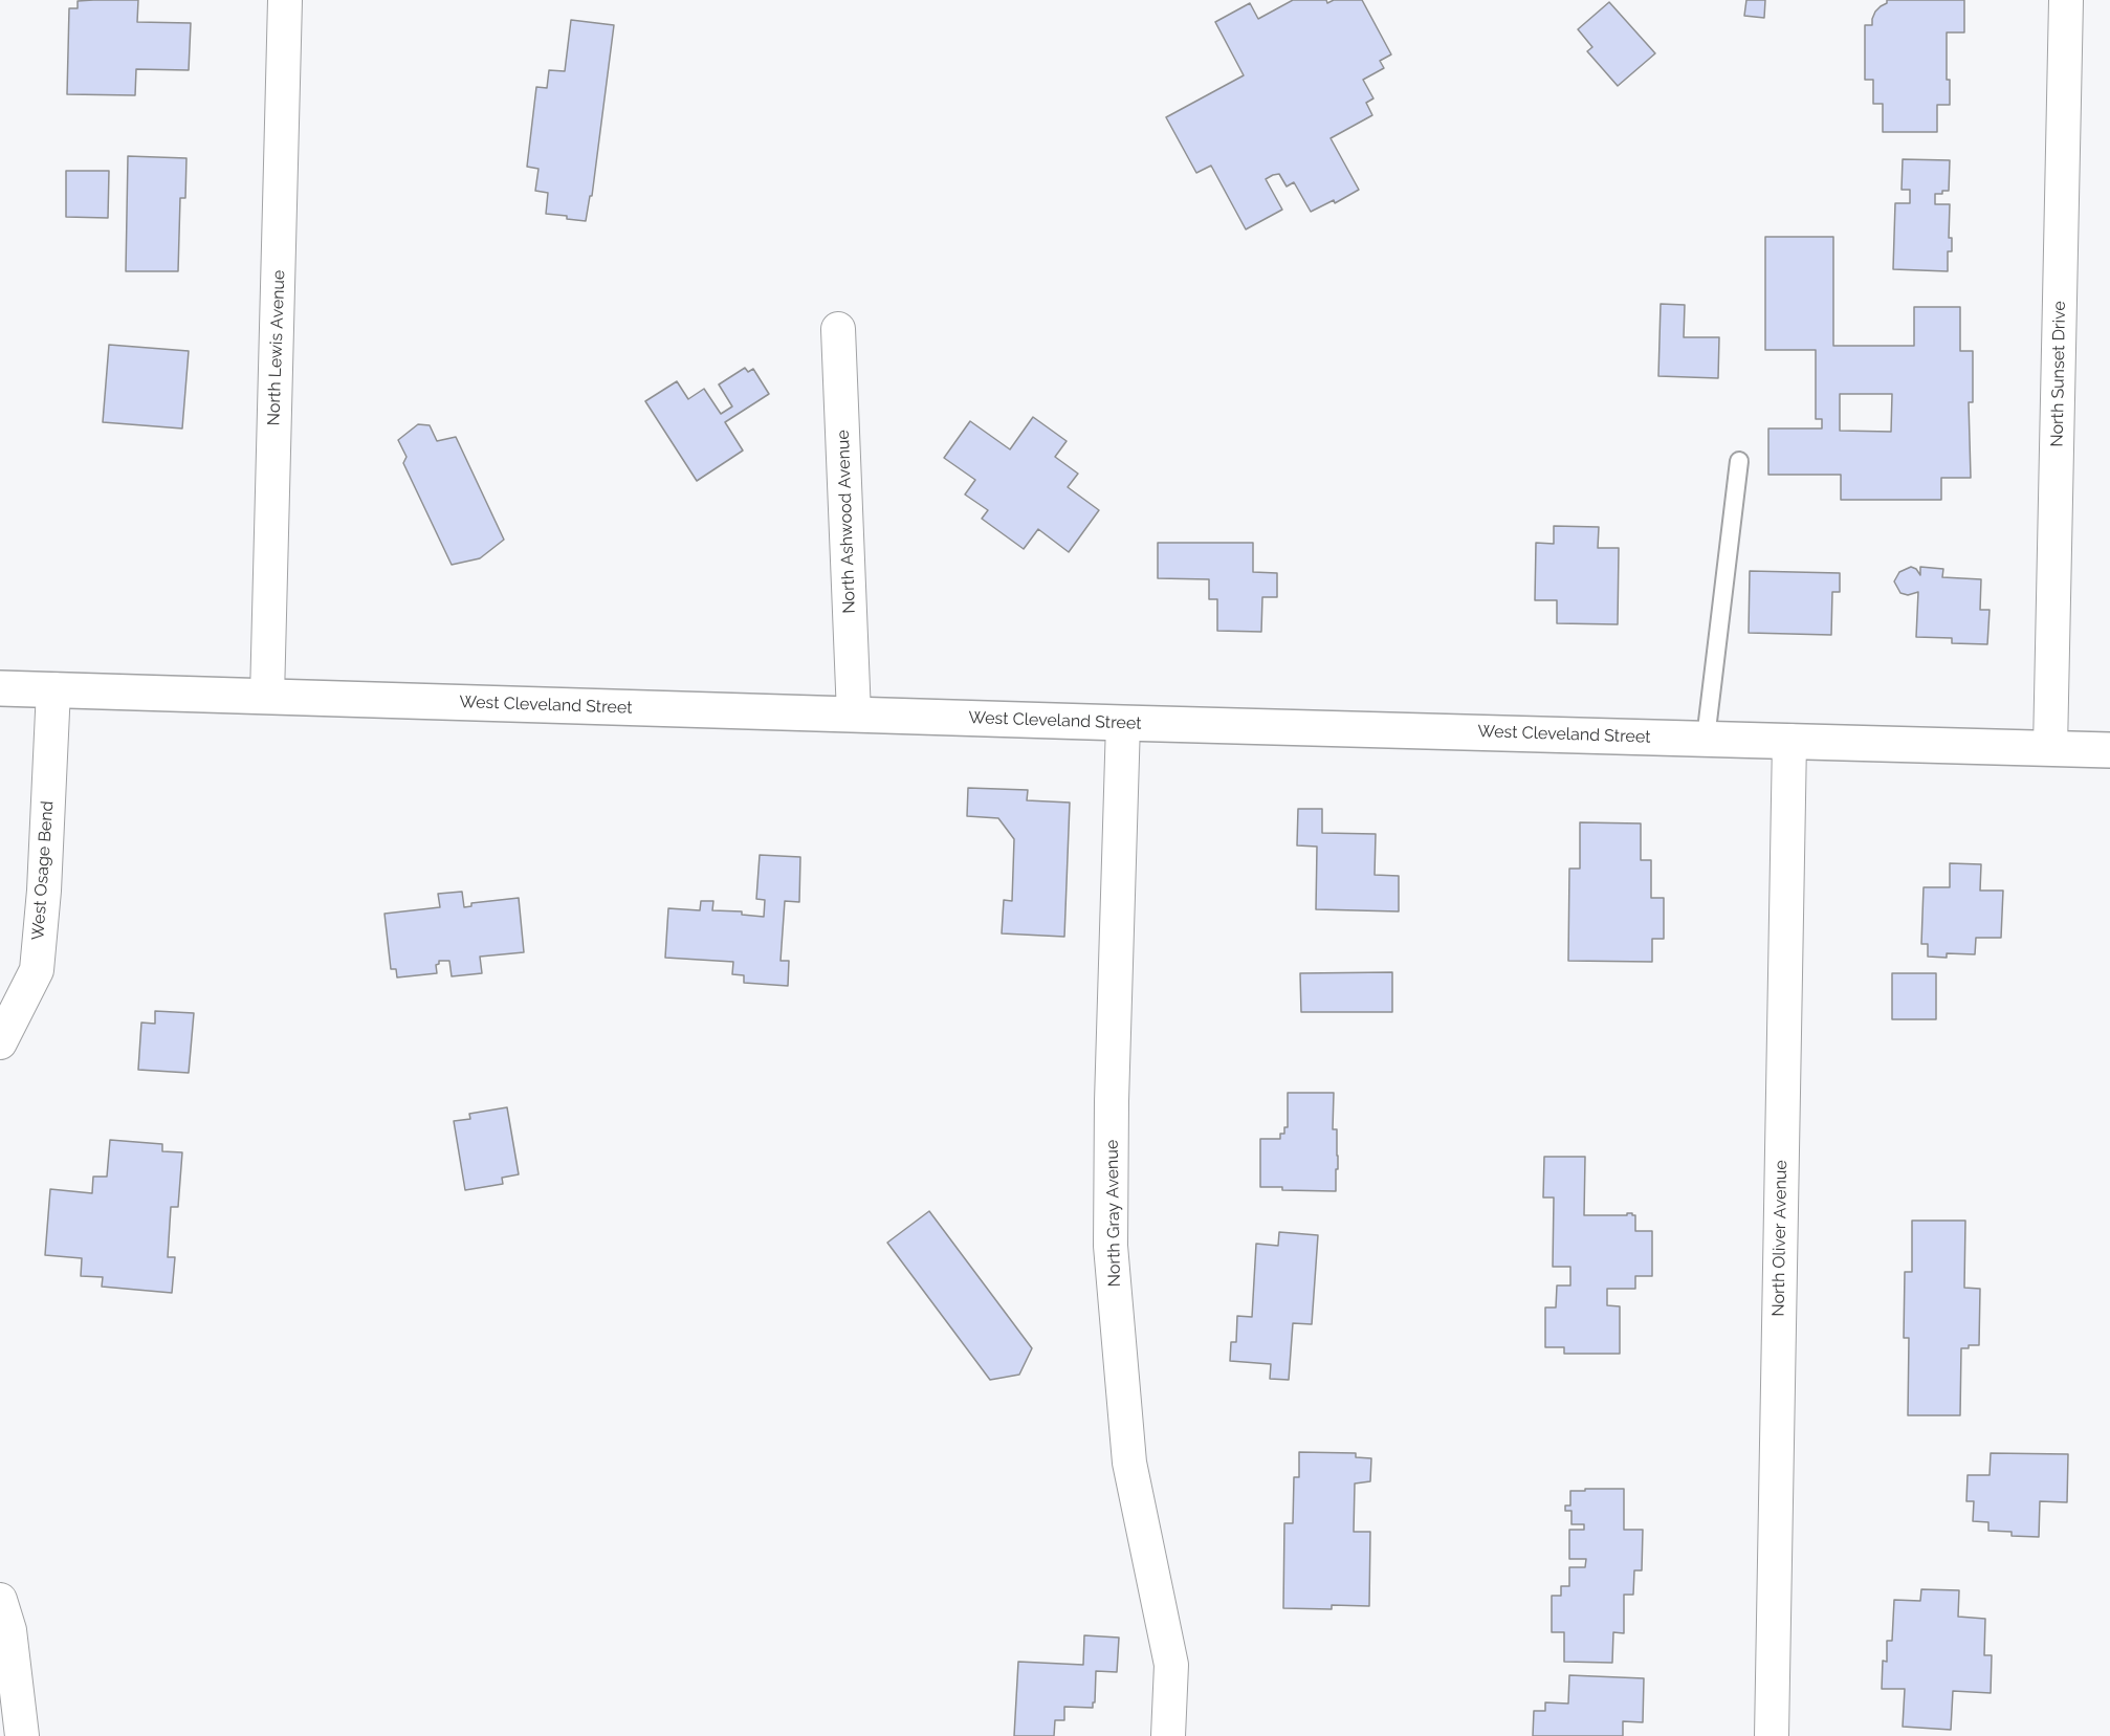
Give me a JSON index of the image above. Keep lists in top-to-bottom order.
{
  "streets": {
    "street": [
      "North Lewis Avenue",
      "North Sunset Drive",
      "North Ashwood Avenue",
      "West Cleveland Street",
      "West Osage Bend",
      "North Gray Avenue",
      "North Oliver Avenue"
    ]
  },
  "crossings": [
    ["North Lewis Avenue", "West Cleveland Street"],
    ["North Sunset Drive", "West Cleveland Street"],
    ["North Ashwood Avenue", "West Cleveland Street"],
    ["West Cleveland Street", "West Osage Bend"],
    ["West Cleveland Street", "North Gray Avenue"],
    ["West Cleveland Street", "North Oliver Avenue"]
  ]
}
